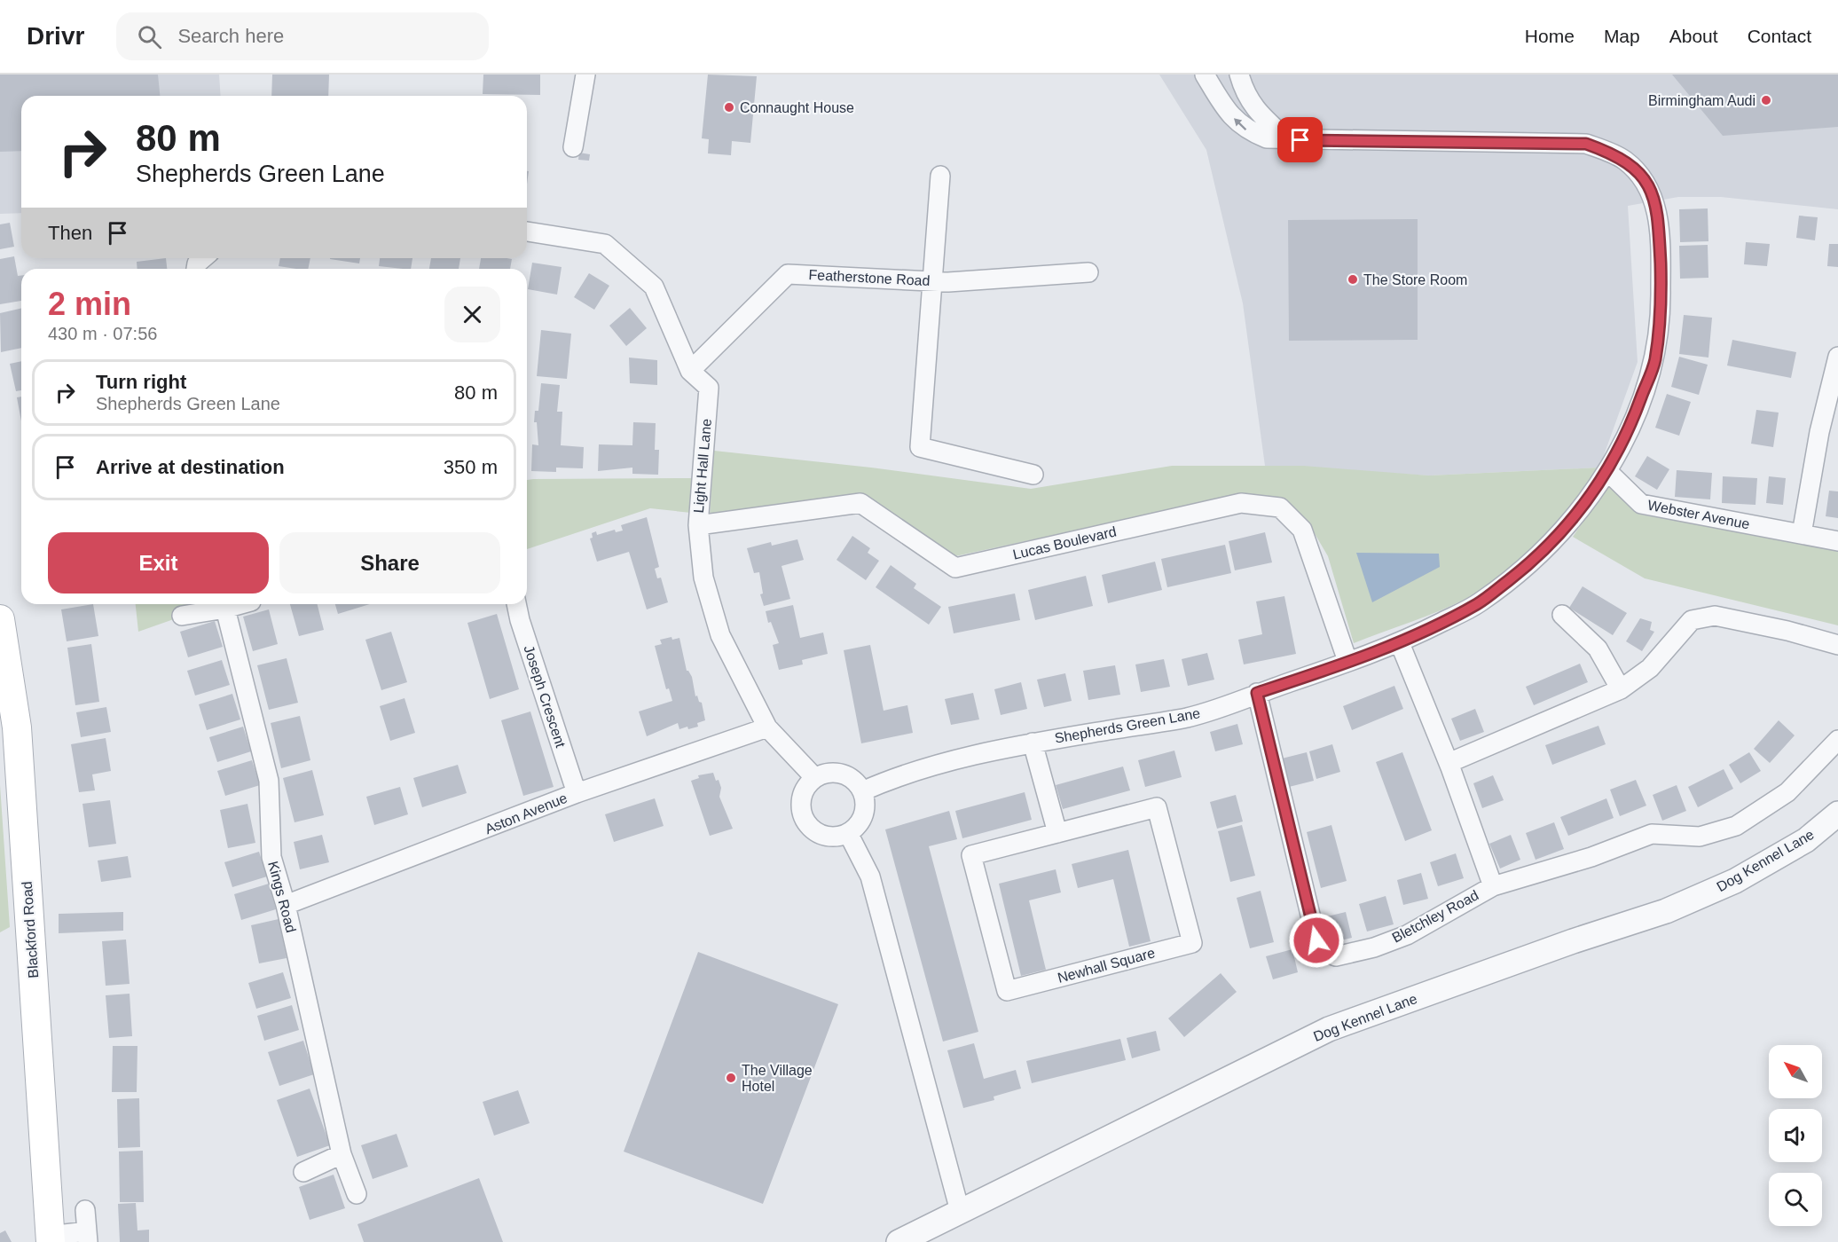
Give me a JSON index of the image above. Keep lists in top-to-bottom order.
{
  "streets": {
    "main road": ["Blackford Road"],
    "street": [
      "Featherstone Road",
      "Light Hall Lane",
      "Webster Avenue",
      "Lucas Boulevard",
      "Joseph Crescent",
      "Shepherds Green Lane",
      "Aston Avenue",
      "Dog Kennel Lane",
      "Kings Road",
      "Bletchley Road",
      "Newhall Square"
    ]
  },
  "crossings": [
    ["Featherstone Road", "Light Hall Lane"],
    ["Light Hall Lane", "Lucas Boulevard"],
    ["Light Hall Lane", "Shepherds Green Lane"],
    ["Light Hall Lane", "Aston Avenue"],
    ["Webster Avenue", "Shepherds Green Lane"],
    ["Lucas Boulevard", "Shepherds Green Lane"],
    ["Joseph Crescent", "Aston Avenue"],
    ["Shepherds Green Lane", "Bletchley Road"],
    ["Aston Avenue", "Kings Road"]
  ],
  "places": [
    "Birmingham Audi",
    "Connaught House",
    "The Store Room",
    "The Village Hotel"
  ],
  "north": "top left",
  "page": {
    "header": "Drivr",
    "search": "Search here",
    "nav": [
      "Home",
      "Map",
      "About",
      "Contact"
    ],
    "turn": ["80 m", "Shepherds Green Lane"],
    "then": "Then",
    "heading": ["2 min", "430 m · 07:56"],
    "list": [
      {
        "name": "Turn right",
        "note": "Shepherds Green Lane",
        "value": "80 m"
      },
      {
        "name": "Arrive at destination",
        "value": "350 m"
      }
    ],
    "buttons": ["Exit", "Share"]
  }
}
